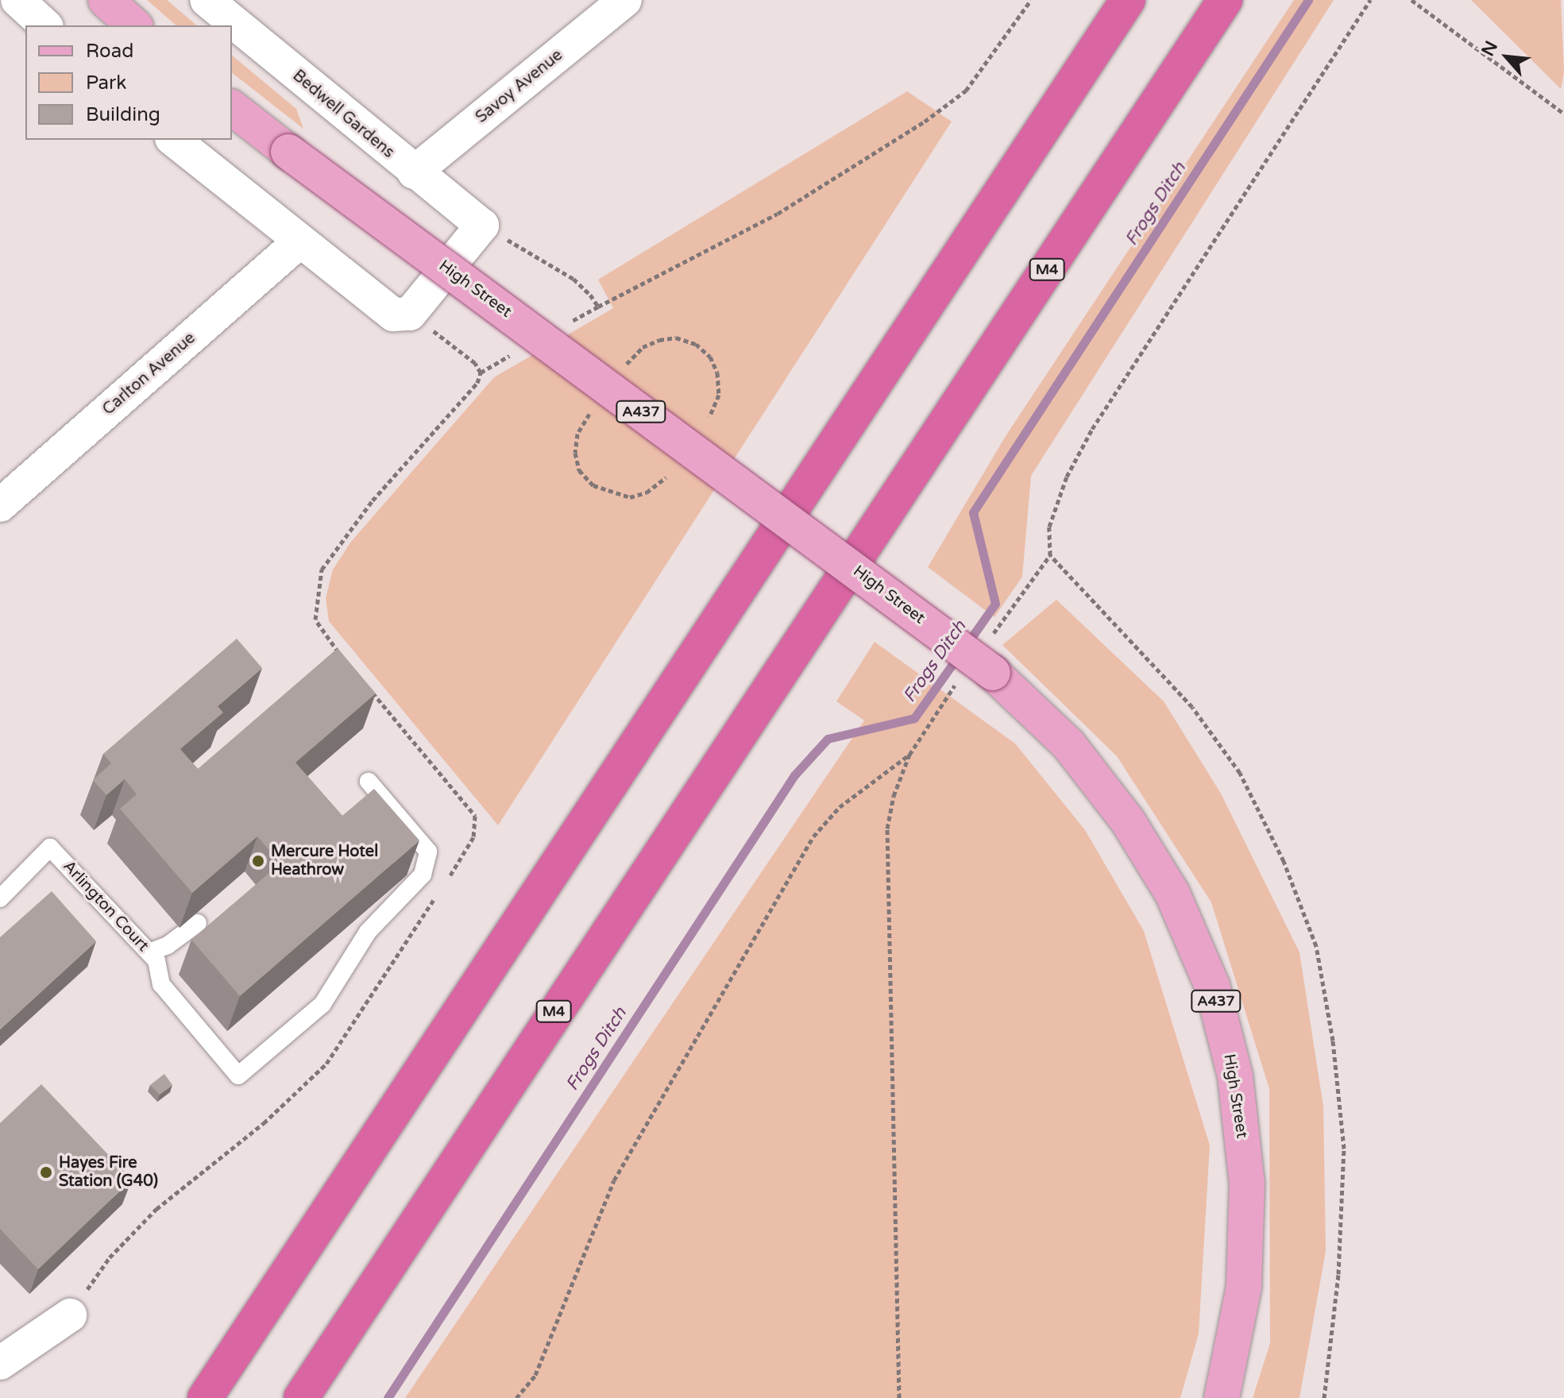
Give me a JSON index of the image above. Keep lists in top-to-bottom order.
{
  "streets": {
    "highway": ["M4"],
    "main road": ["High Street", "A437"],
    "street": ["Savoy Avenue", "Bedwell Gardens", "Carlton Avenue"],
    "lane": ["Arlington Court"]
  },
  "crossings": [
    ["Savoy Avenue", "Bedwell Gardens"]
  ],
  "water": ["Frogs Ditch"],
  "places": ["Mercure Hotel Heathrow", "Hayes Fire Station (G40)"],
  "legend": ["Road", "Park", "Building"],
  "north": "top left"
}
